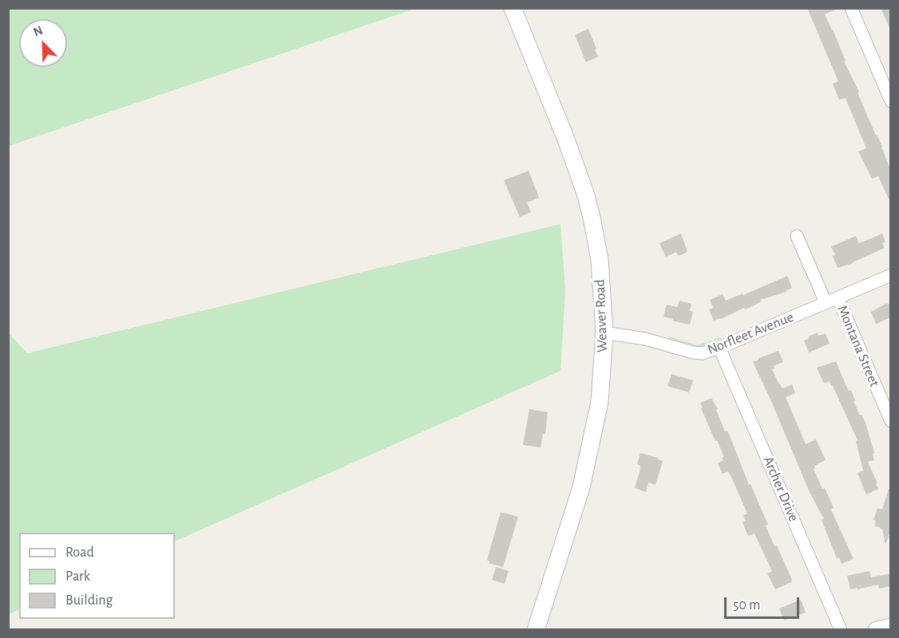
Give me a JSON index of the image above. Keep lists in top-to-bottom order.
{
  "streets": {
    "main road": ["Weaver Road"],
    "street": ["Norfleet Avenue", "Montana Street", "Archer Drive"]
  },
  "crossings": [
    ["Weaver Road", "Norfleet Avenue"],
    ["Norfleet Avenue", "Montana Street"],
    ["Norfleet Avenue", "Archer Drive"]
  ],
  "legend": ["Road", "Park", "Building"],
  "scale_bar": "50 m",
  "north": "top left"
}
